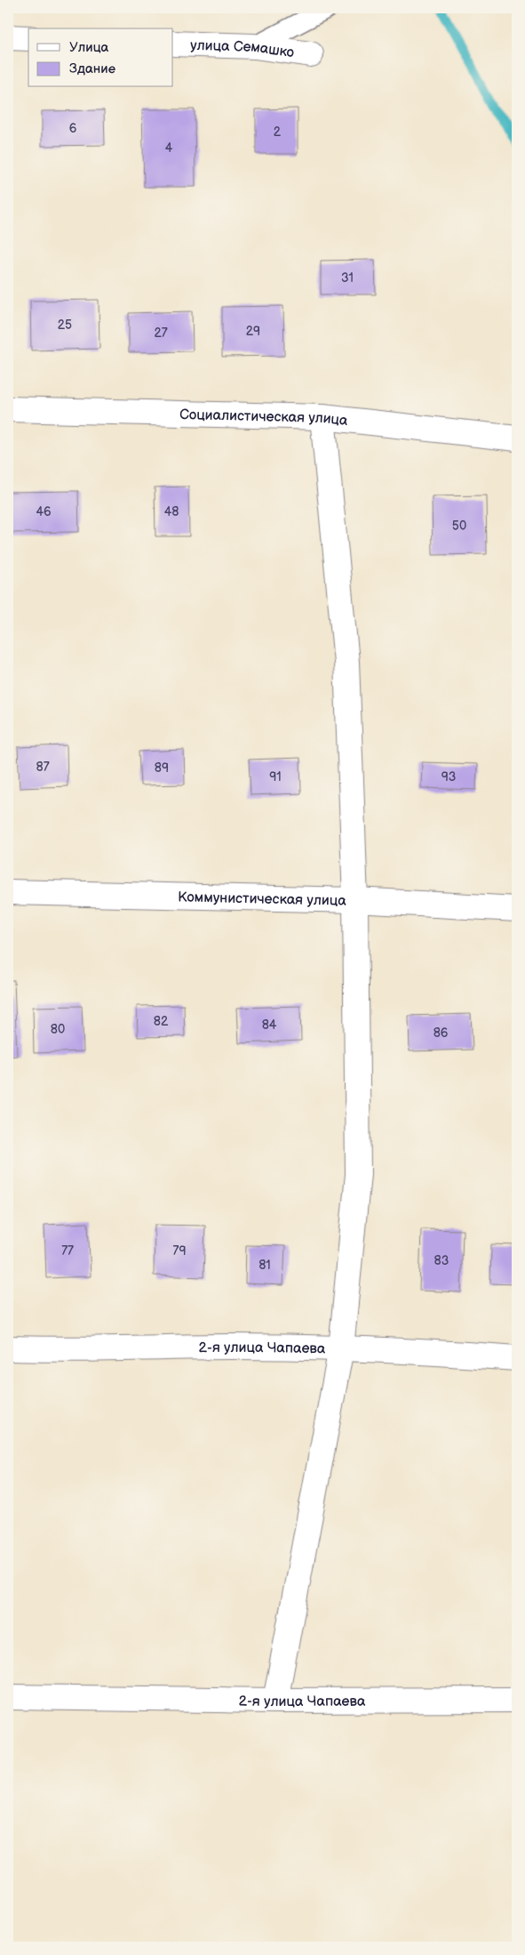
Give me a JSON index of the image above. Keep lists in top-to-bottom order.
{
  "streets": {
    "street": [
      "улица Семашко",
      "Социалистическая улица",
      "Коммунистическая улица",
      "2-я улица Чапаева"
    ]
  },
  "house_numbers": [
    "6",
    "2",
    "4",
    "31",
    "25",
    "29",
    "27",
    "46",
    "48",
    "50",
    "87",
    "89",
    "91",
    "93",
    "82",
    "84",
    "80",
    "86",
    "77",
    "79",
    "83",
    "81"
  ],
  "legend": ["Улица", "Здание"]
}
